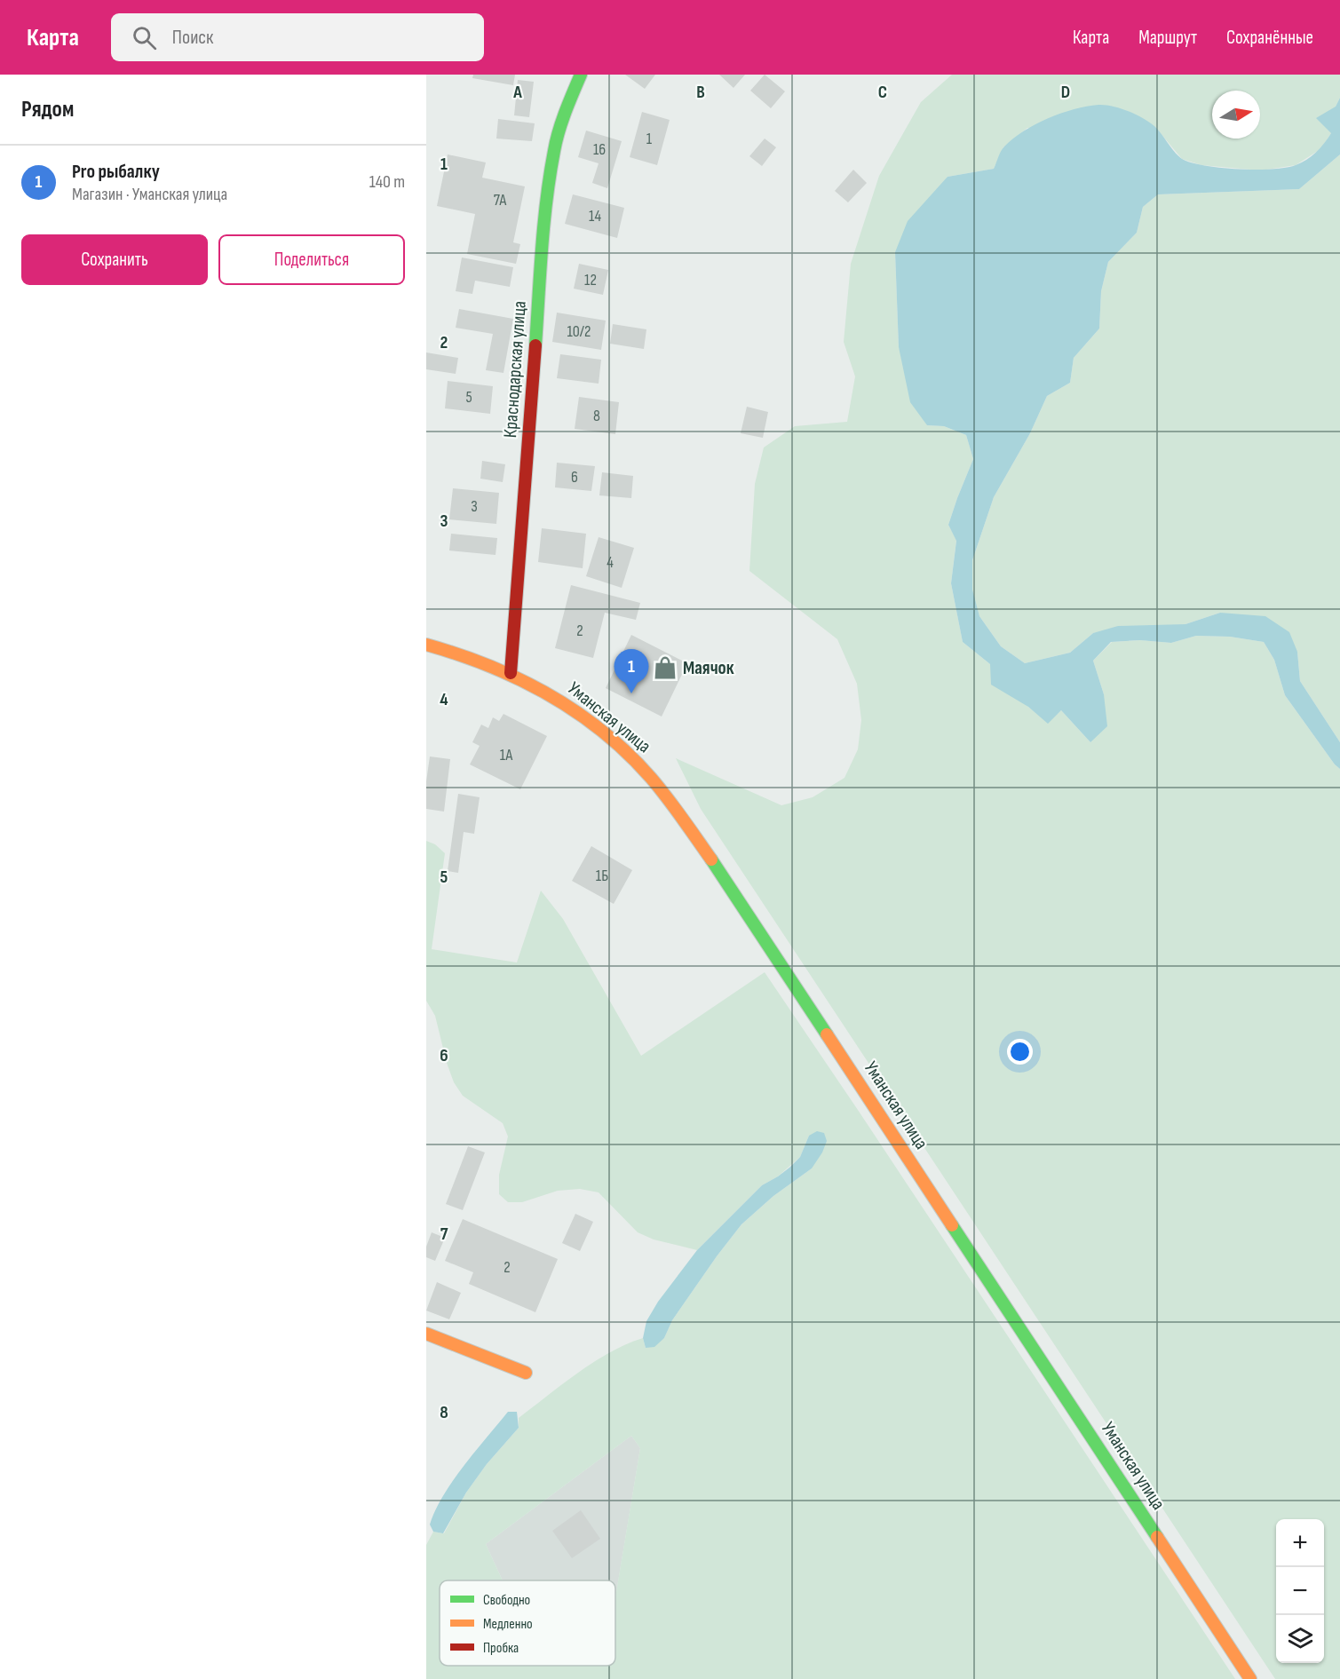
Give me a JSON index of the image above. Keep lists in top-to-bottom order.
{
  "streets": {
    "street": ["Краснодарская улица", "Уманская улица"]
  },
  "crossings": [
    ["Краснодарская улица", "Уманская улица"]
  ],
  "places": {
    "shop": ["Маячок"]
  },
  "house_numbers": [
    "1",
    "16",
    "7А",
    "14",
    "12",
    "10/2",
    "5",
    "8",
    "6",
    "3",
    "4",
    "2",
    "1А",
    "1Б",
    "2"
  ],
  "legend": ["Свободно", "Медленно", "Пробка"],
  "north": "right",
  "page": {
    "header": "Карта",
    "search": "Поиск",
    "nav": ["Карта", "Маршрут", "Сохранённые"],
    "heading": "Рядом",
    "list": [
      {
        "mark": "1",
        "name": "Pro рыбалку",
        "note": "Магазин · Уманская улица",
        "value": "140 m"
      }
    ],
    "buttons": ["Сохранить", "Поделиться"],
    "pins": "1",
    "map_buttons": ["+", "−"]
  },
  "grid": {
    "columns": [
      "A",
      "B",
      "C",
      "D"
    ],
    "rows": [
      "1",
      "2",
      "3",
      "4",
      "5",
      "6",
      "7",
      "8"
    ]
  }
}
